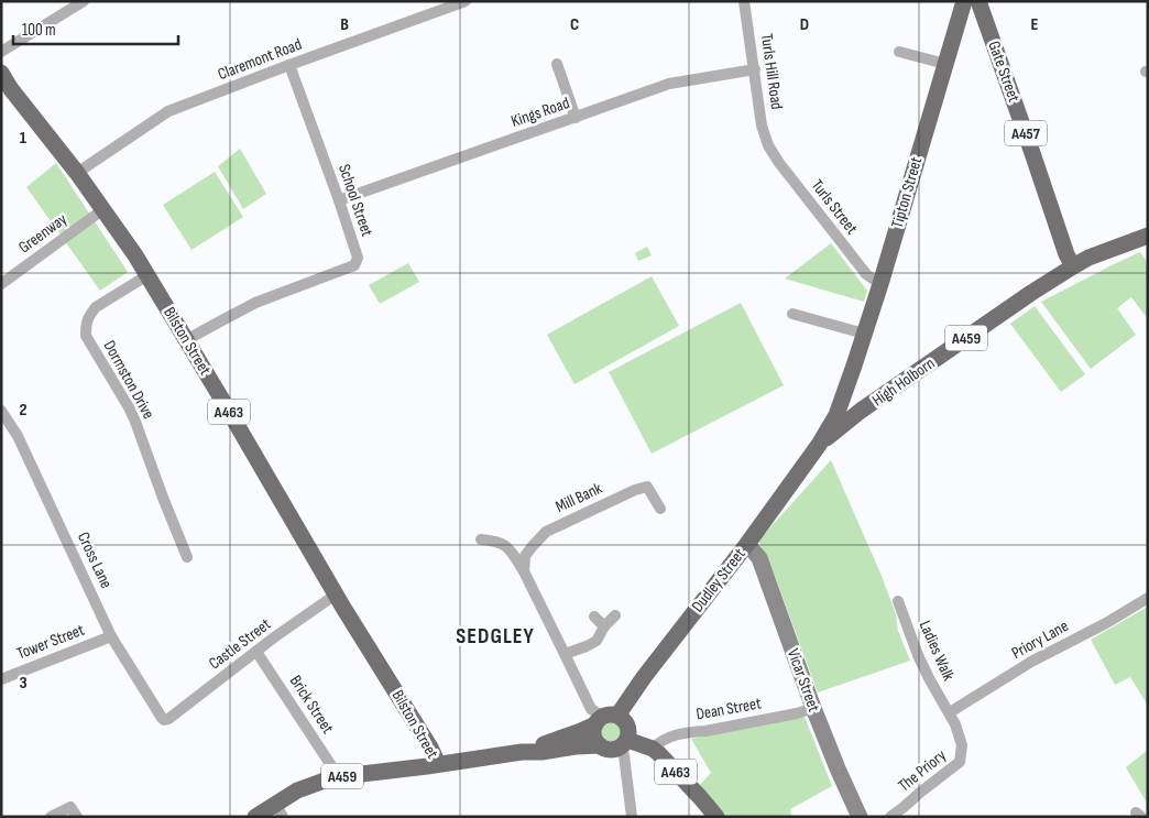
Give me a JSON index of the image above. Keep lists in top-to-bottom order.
{
  "streets": {
    "main road": [
      "Gate Street",
      "A457",
      "Tipton Street",
      "A459",
      "Bilston Street",
      "High Holborn",
      "A463",
      "Dudley Street",
      "Vicar Street"
    ],
    "street": [
      "Claremont Road",
      "Turls Hill Road",
      "Kings Road",
      "School Street",
      "Turls Street",
      "Greenway",
      "Dormston Drive",
      "Mill Bank",
      "Cross Lane",
      "Priory Lane",
      "Tower Street",
      "Castle Street",
      "Ladies Walk",
      "Brick Street",
      "Dean Street",
      "The Priory"
    ]
  },
  "crossings": [
    ["Claremont Road", "School Street"],
    ["Claremont Road", "Bilston Street"],
    ["Turls Hill Road", "Kings Road"],
    ["Turls Hill Road", "Turls Street"],
    ["Gate Street", "A459"],
    ["Gate Street", "High Holborn"],
    ["Kings Road", "School Street"],
    ["Tipton Street", "Turls Street"],
    ["Tipton Street", "High Holborn"],
    ["Tipton Street", "Dudley Street"],
    ["School Street", "Bilston Street"],
    ["Greenway", "Bilston Street"],
    ["A459", "Bilston Street"],
    ["A459", "High Holborn"],
    ["A459", "A463"],
    ["A459", "Dudley Street"],
    ["A459", "Brick Street"],
    ["Bilston Street", "Dormston Drive"],
    ["Bilston Street", "Castle Street"],
    ["High Holborn", "Dudley Street"],
    ["A463", "Dudley Street"],
    ["A463", "Dean Street"],
    ["Cross Lane", "Tower Street"],
    ["Cross Lane", "Castle Street"],
    ["Dudley Street", "Vicar Street"],
    ["Priory Lane", "Ladies Walk"],
    ["Priory Lane", "The Priory"],
    ["Castle Street", "Brick Street"],
    ["Ladies Walk", "The Priory"],
    ["Vicar Street", "Dean Street"]
  ],
  "districts": ["SEDGLEY"],
  "scale_bar": "100 m",
  "grid": {
    "columns": [
      "B",
      "C",
      "D",
      "E"
    ],
    "rows": ["1", "2", "3"]
  }
}
